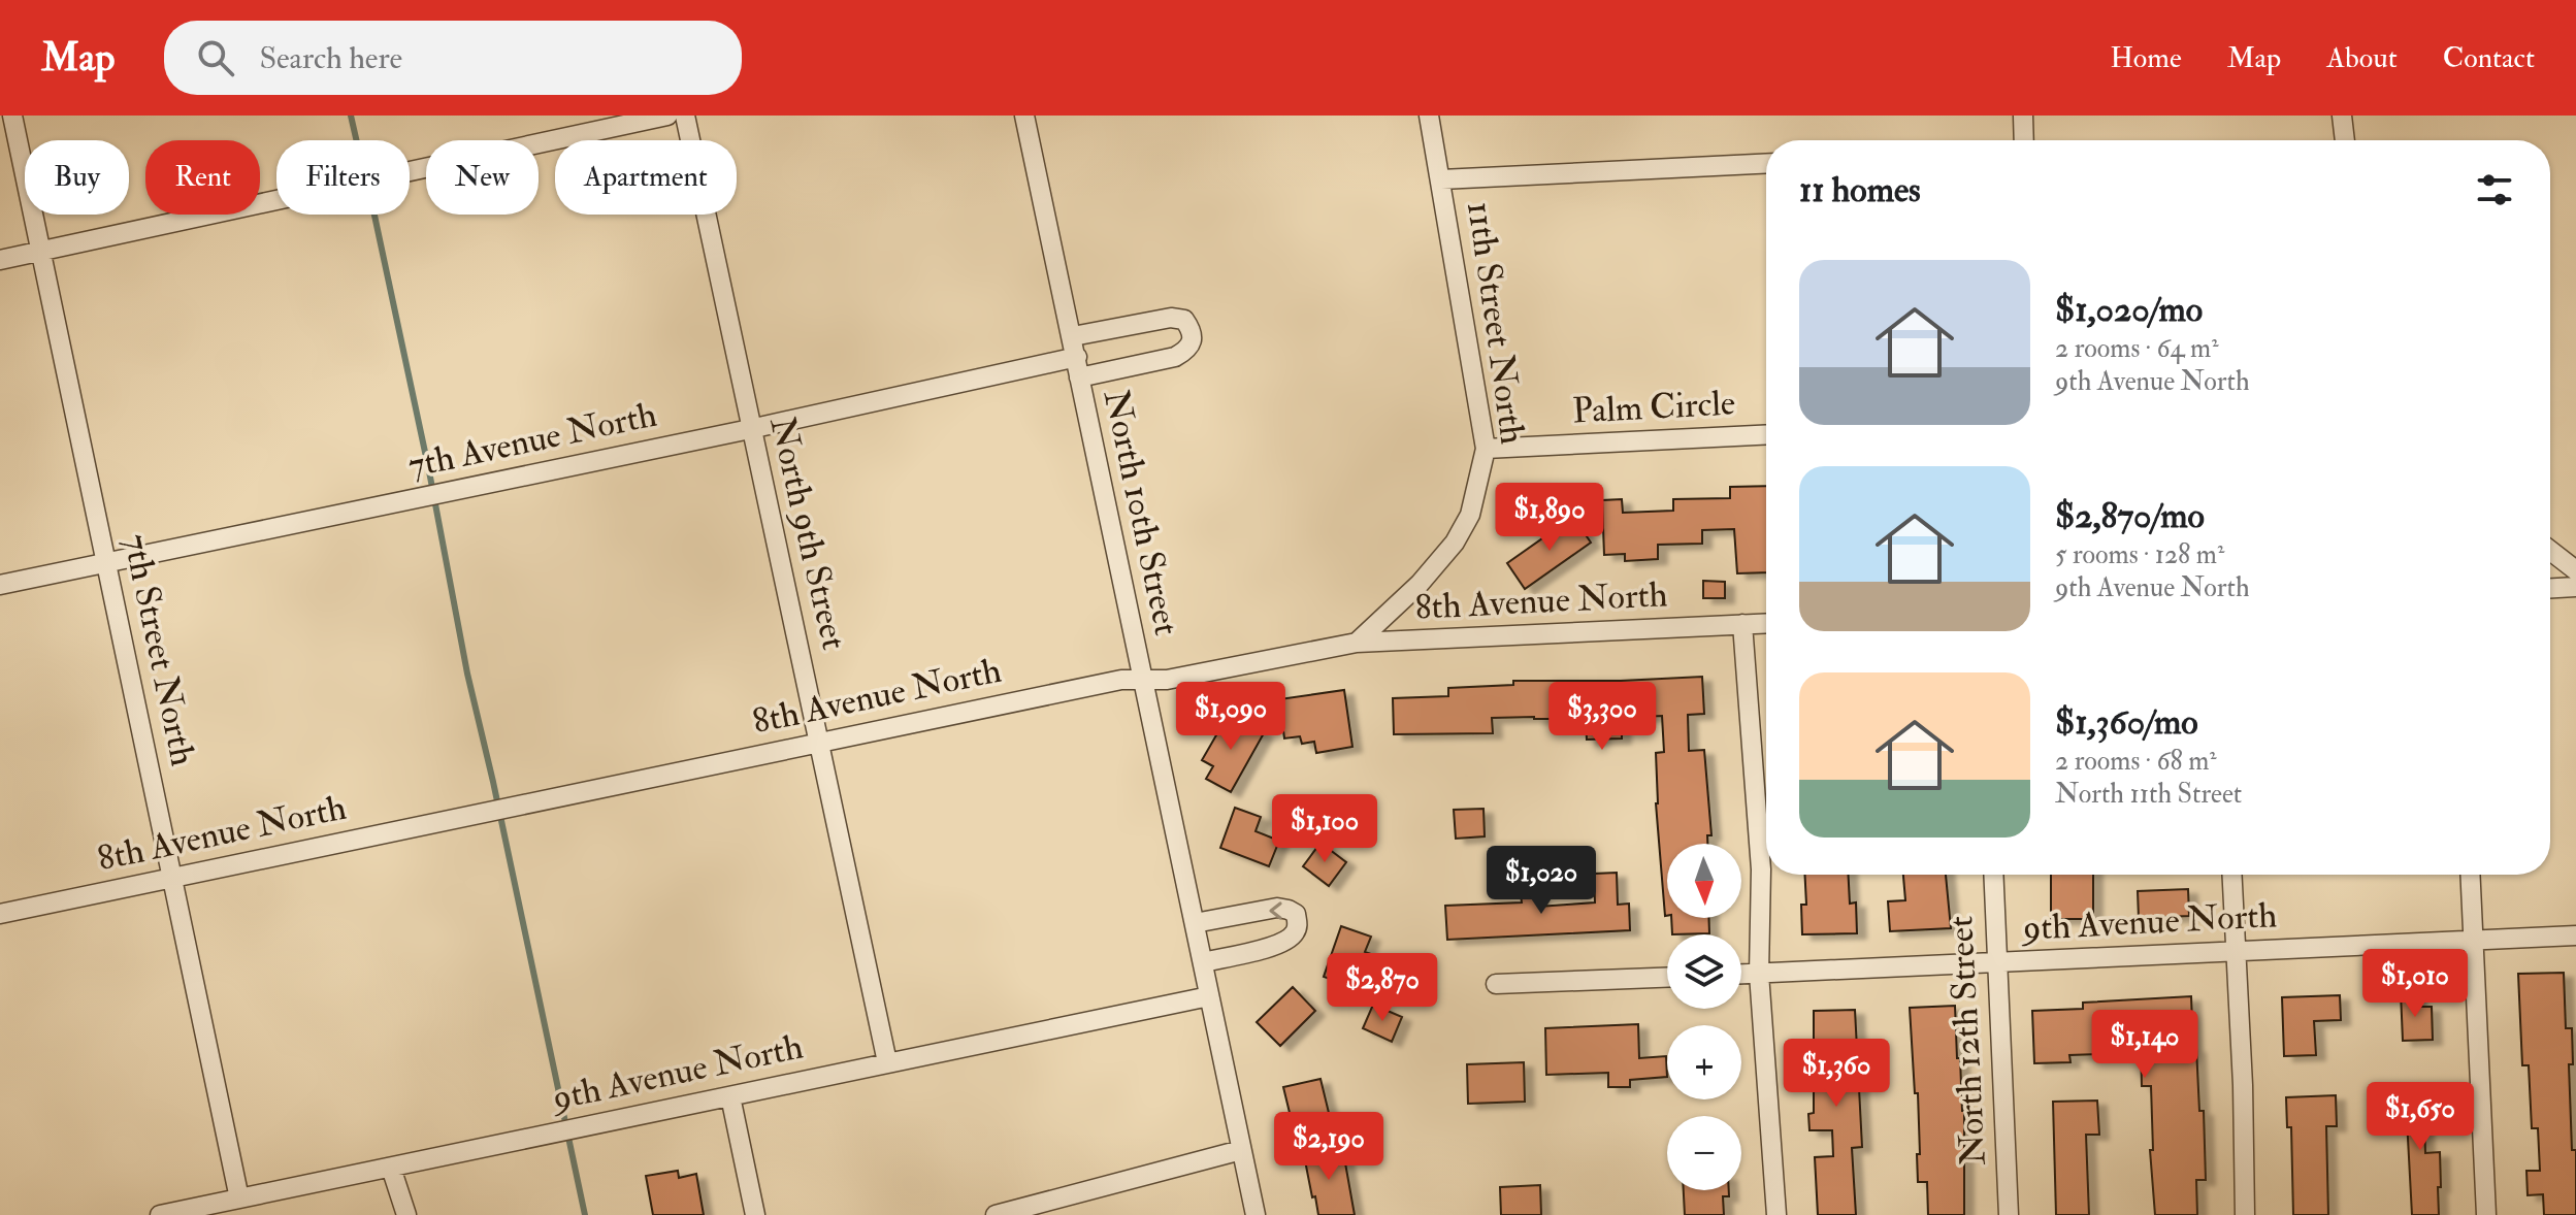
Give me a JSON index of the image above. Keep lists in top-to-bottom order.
{
  "streets": {
    "street": [
      "11th Street North",
      "Palm Circle",
      "7th Avenue North",
      "North 10th Street",
      "North 9th Street",
      "8th Avenue North",
      "7th Street North",
      "9th Avenue North",
      "North 12th Street"
    ]
  },
  "crossings": [
    ["11th Street North", "Palm Circle"],
    ["11th Street North", "8th Avenue North"],
    ["7th Avenue North", "North 10th Street"],
    ["7th Avenue North", "North 9th Street"],
    ["7th Avenue North", "7th Street North"],
    ["North 10th Street", "8th Avenue North"],
    ["North 10th Street", "9th Avenue North"],
    ["North 9th Street", "8th Avenue North"],
    ["North 9th Street", "9th Avenue North"],
    ["8th Avenue North", "7th Street North"],
    ["7th Street North", "9th Avenue North"],
    ["9th Avenue North", "North 12th Street"]
  ],
  "north": "bottom",
  "page": {
    "header": "Map",
    "search": "Search here",
    "nav": [
      "Home",
      "Map",
      "About",
      "Contact"
    ],
    "chip": [
      "Buy",
      "Rent",
      "Filters",
      "New",
      "Apartment"
    ],
    "heading": "11 homes",
    "list": [
      {
        "name": "$1,020/mo",
        "note": "2 rooms · 64 m² · 9th Avenue North"
      },
      {
        "name": "$2,870/mo",
        "note": "5 rooms · 128 m² · 9th Avenue North"
      },
      {
        "name": "$1,360/mo",
        "note": "2 rooms · 68 m² · North 11th Street"
      }
    ],
    "price": [
      "$1,890",
      "$1,090",
      "$3,300",
      "$1,100",
      "$1,020",
      "$1,010",
      "$2,870",
      "$1,140",
      "$1,360",
      "$1,650",
      "$2,190"
    ],
    "map_buttons": ["+", "−"]
  }
}
